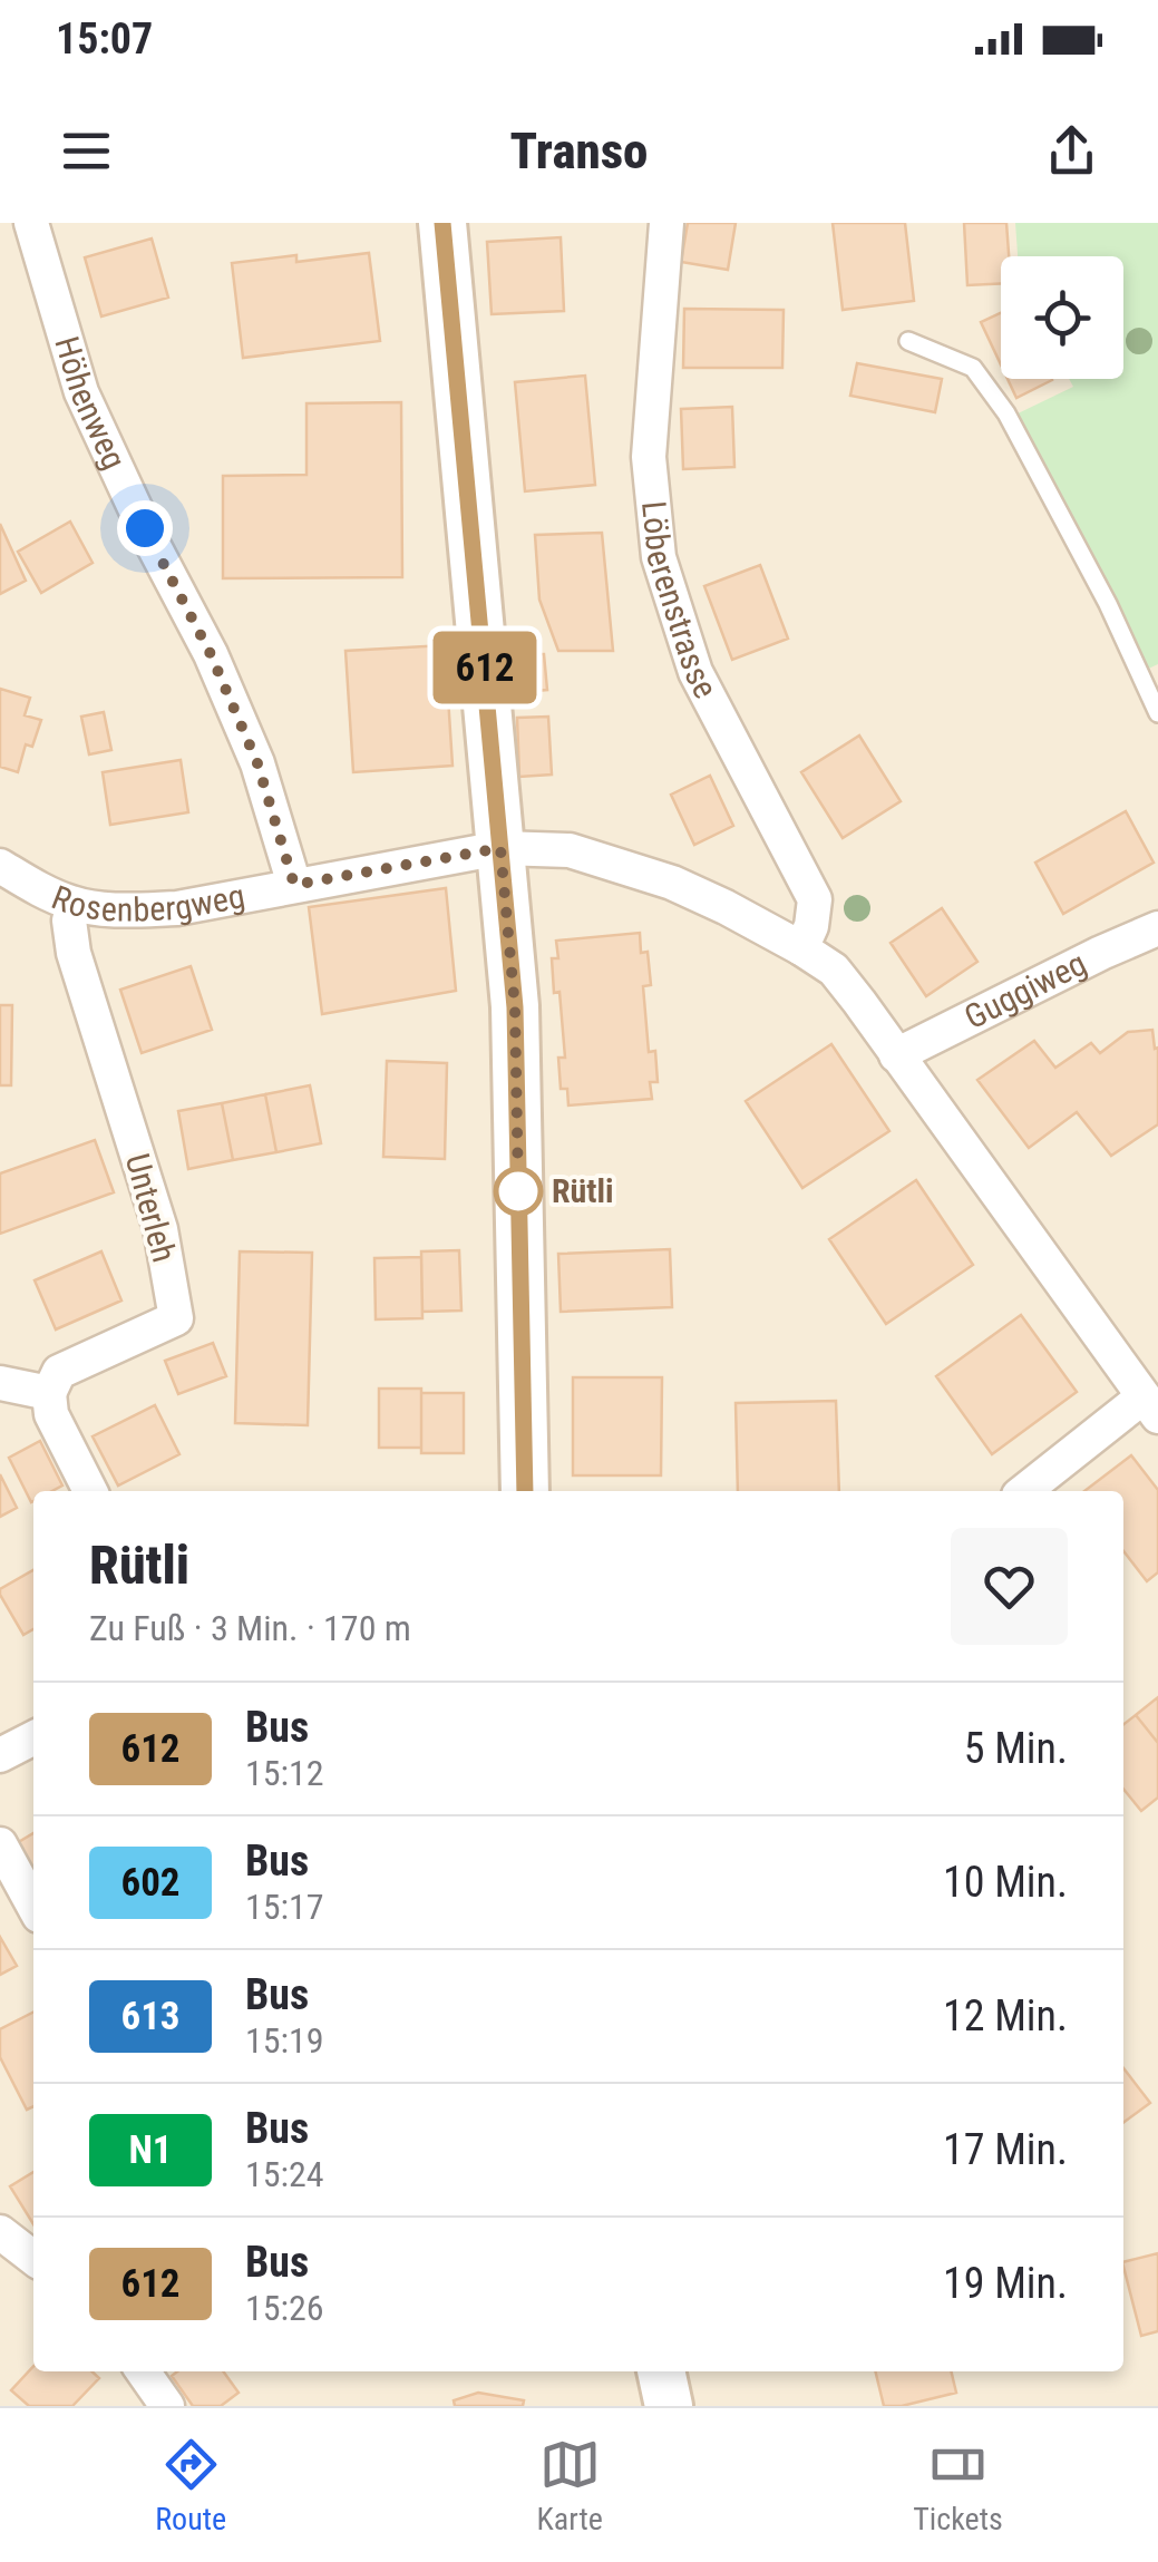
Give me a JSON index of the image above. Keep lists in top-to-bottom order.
{
  "streets": {
    "street": [
      "Höhenweg",
      "Löberenstrasse",
      "Rosenbergweg",
      "Guggiweg",
      "Unterleh"
    ]
  },
  "crossings": [
    ["Höhenweg", "Rosenbergweg"],
    ["Rosenbergweg", "Unterleh"]
  ],
  "places": ["Rütli"],
  "lines": ["bus line 612"],
  "page": {
    "status": "15:07",
    "header": "Transo",
    "on_map": "612",
    "heading": ["Rütli", "Zu Fuß · 3 Min. · 170 m"],
    "list": [
      {
        "mark": "612",
        "name": "Bus",
        "note": "15:12",
        "value": "5 Min."
      },
      {
        "mark": "602",
        "name": "Bus",
        "note": "15:17",
        "value": "10 Min."
      },
      {
        "mark": "613",
        "name": "Bus",
        "note": "15:19",
        "value": "12 Min."
      },
      {
        "mark": "N1",
        "name": "Bus",
        "note": "15:24",
        "value": "17 Min."
      },
      {
        "mark": "612",
        "name": "Bus",
        "note": "15:26",
        "value": "19 Min."
      }
    ],
    "tabs": ["Route", "Karte", "Tickets"]
  }
}
